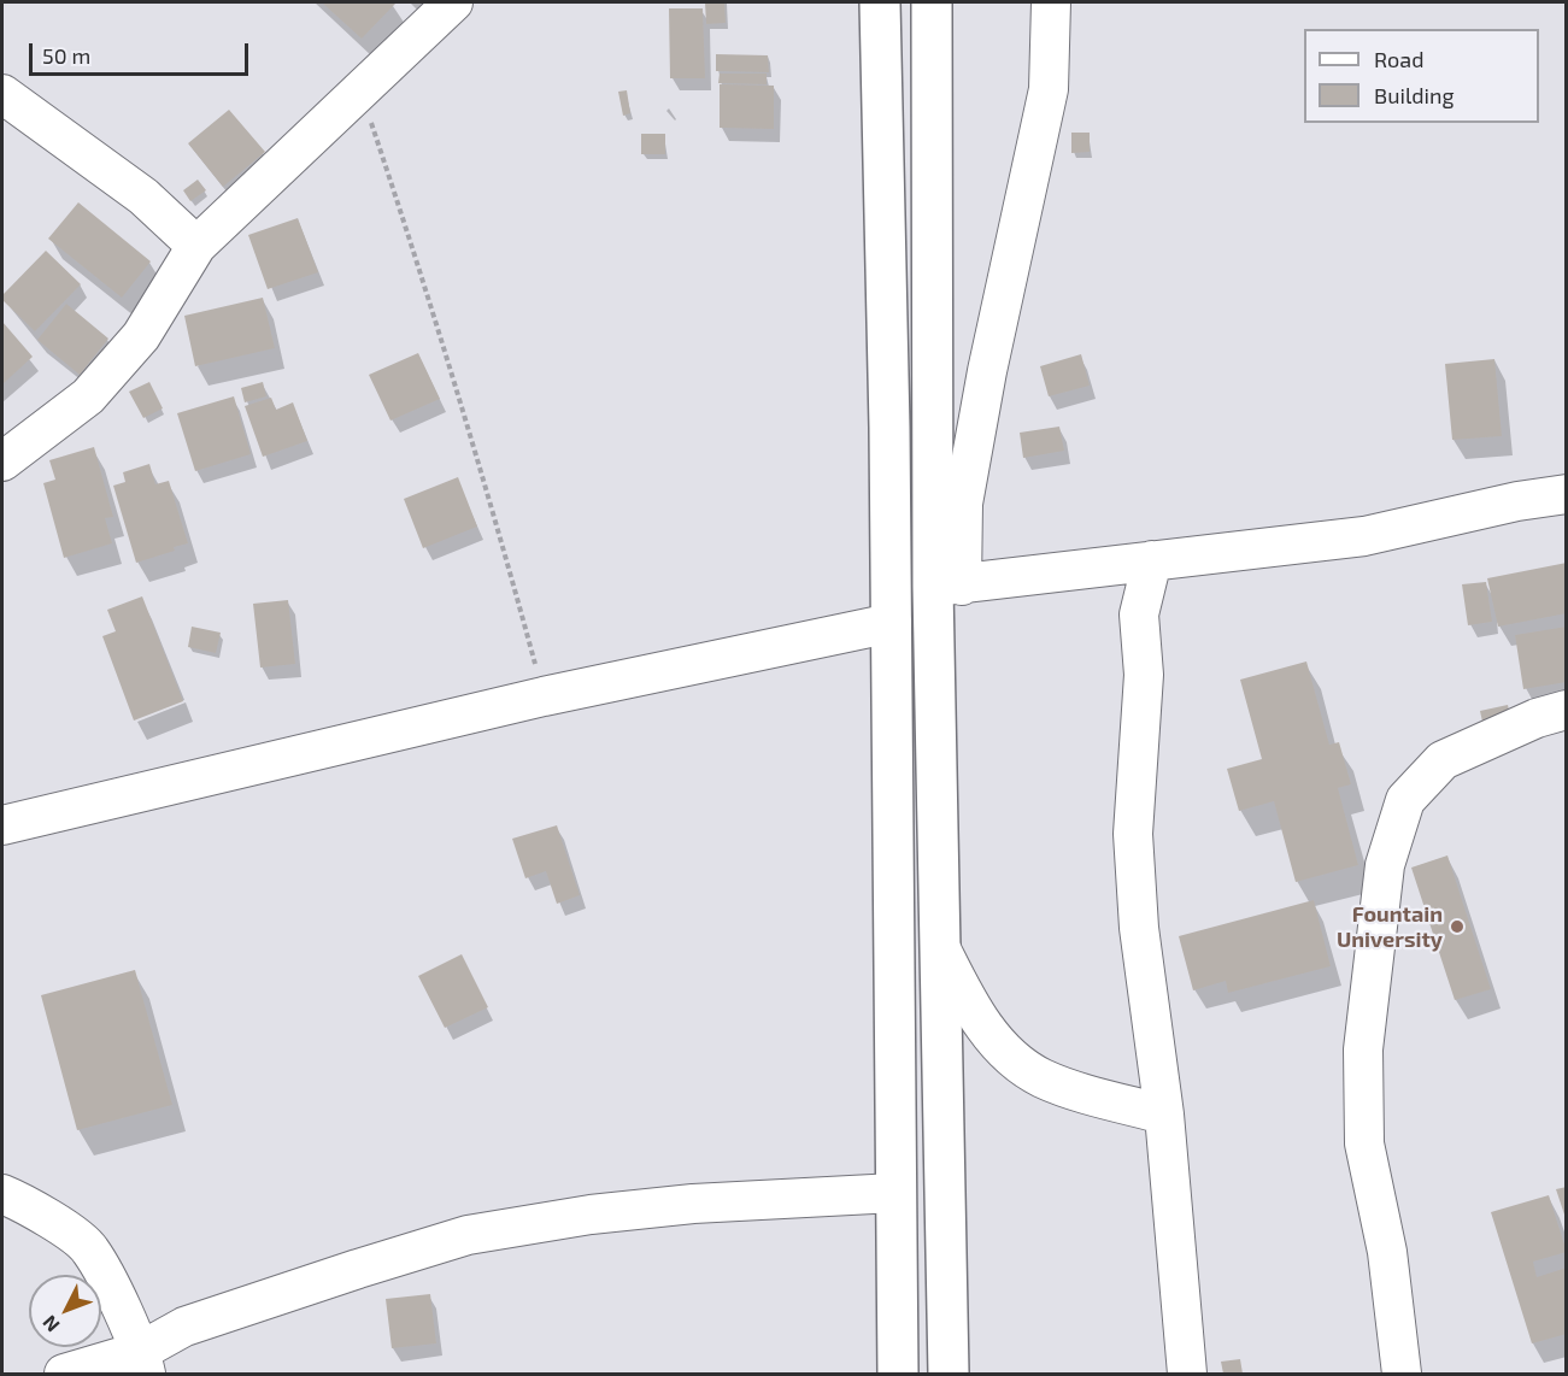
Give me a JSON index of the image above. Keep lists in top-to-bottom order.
{
  "places": ["Fountain University"],
  "legend": ["Road", "Building"],
  "scale_bar": "50 m",
  "north": "bottom left"
}
